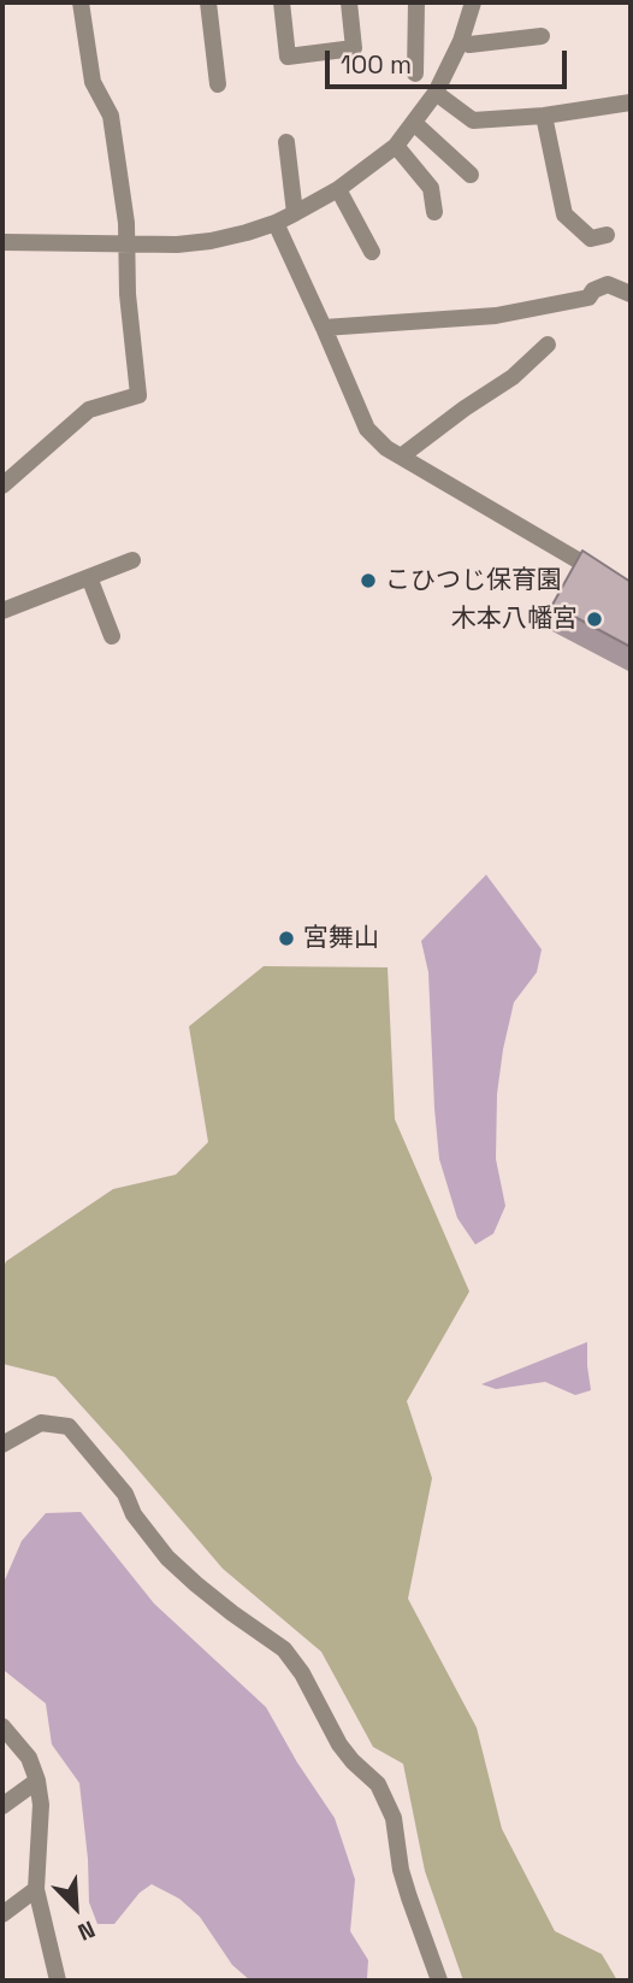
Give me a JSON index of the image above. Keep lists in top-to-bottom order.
{
  "places": ["こひつじ保育園", "木本八幡宮", "宮舞山"],
  "scale_bar": "100 m",
  "north": "bottom right"
}
